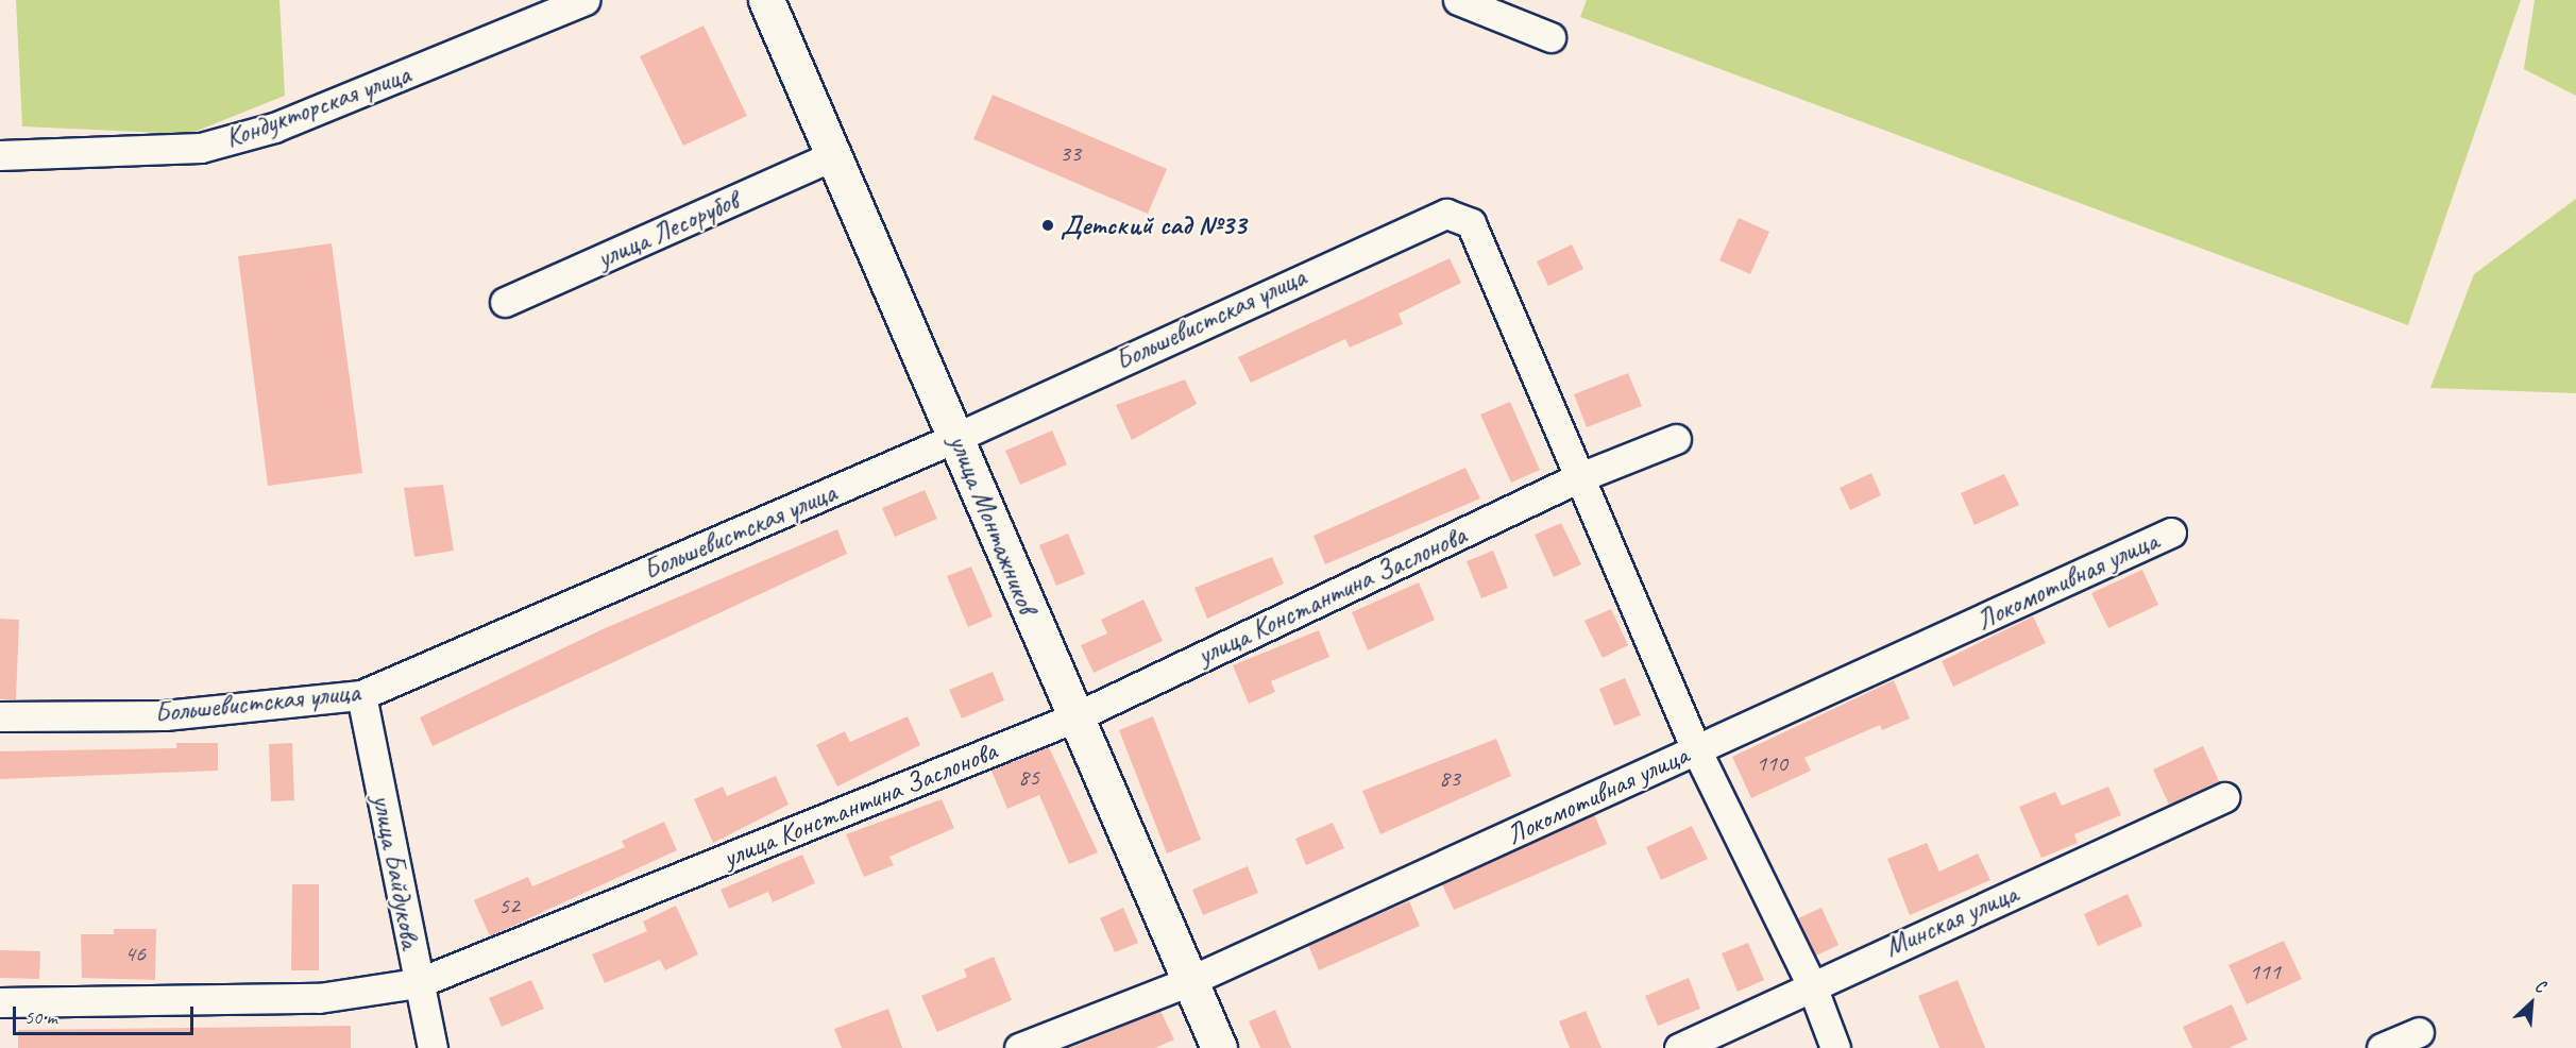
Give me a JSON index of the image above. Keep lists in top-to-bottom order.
{
  "streets": {
    "street": [
      "Кондукторская улица",
      "улица Лесорубов",
      "Большевистская улица",
      "улица Монтажников",
      "Локомотивная улица",
      "улица Константина Заслонова",
      "улица Байдукова",
      "Минская улица"
    ]
  },
  "crossings": [
    ["улица Лесорубов", "улица Монтажников"],
    ["Большевистская улица", "улица Монтажников"],
    ["Большевистская улица", "улица Константина Заслонова"],
    ["Большевистская улица", "улица Байдукова"],
    ["улица Монтажников", "Локомотивная улица"],
    ["улица Монтажников", "улица Константина Заслонова"],
    ["улица Константина Заслонова", "улица Байдукова"]
  ],
  "places": ["Детский сад №33"],
  "house_numbers": [
    "33",
    "110",
    "85",
    "83",
    "52",
    "46",
    "111"
  ],
  "scale_bar": "50 m",
  "north": "top right"
}
